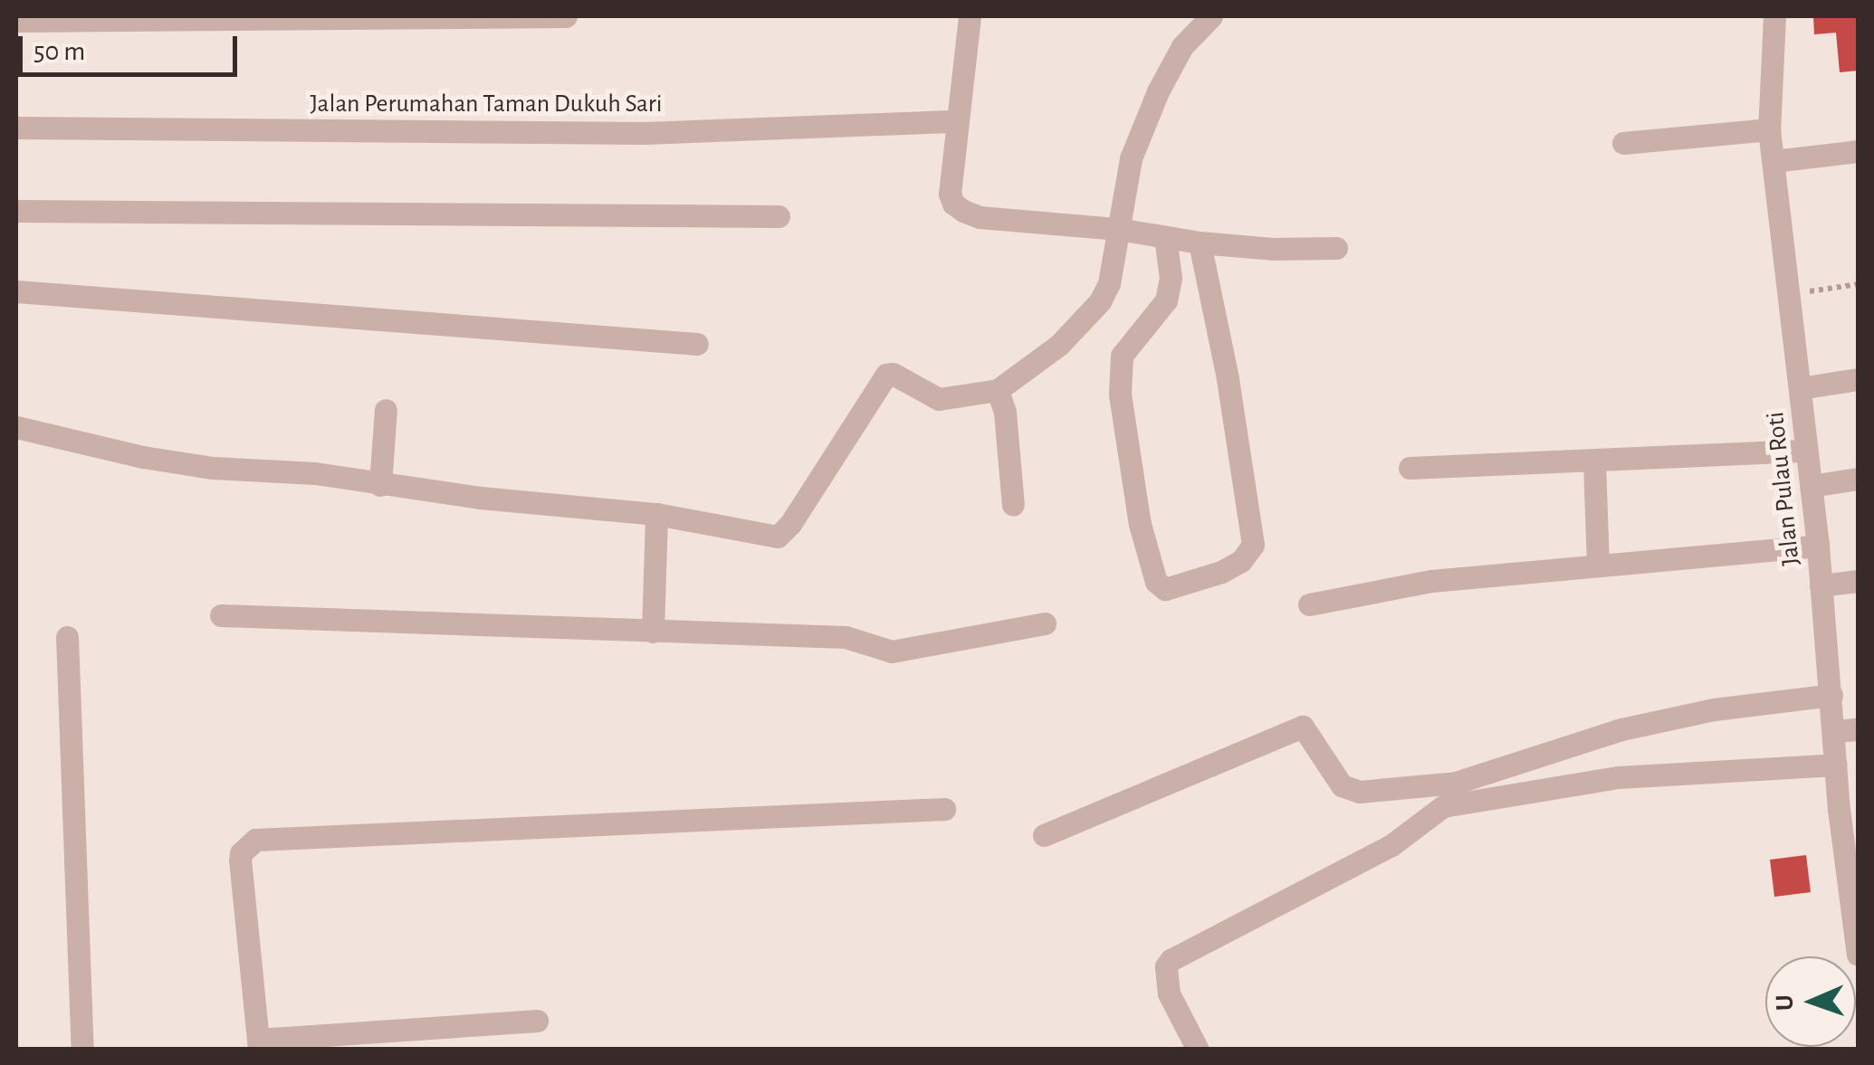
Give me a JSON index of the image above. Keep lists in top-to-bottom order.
{
  "streets": {
    "street": ["Jalan Perumahan Taman Dukuh Sari", "Jalan Pulau Roti"]
  },
  "scale_bar": "50 m",
  "north": "left"
}
